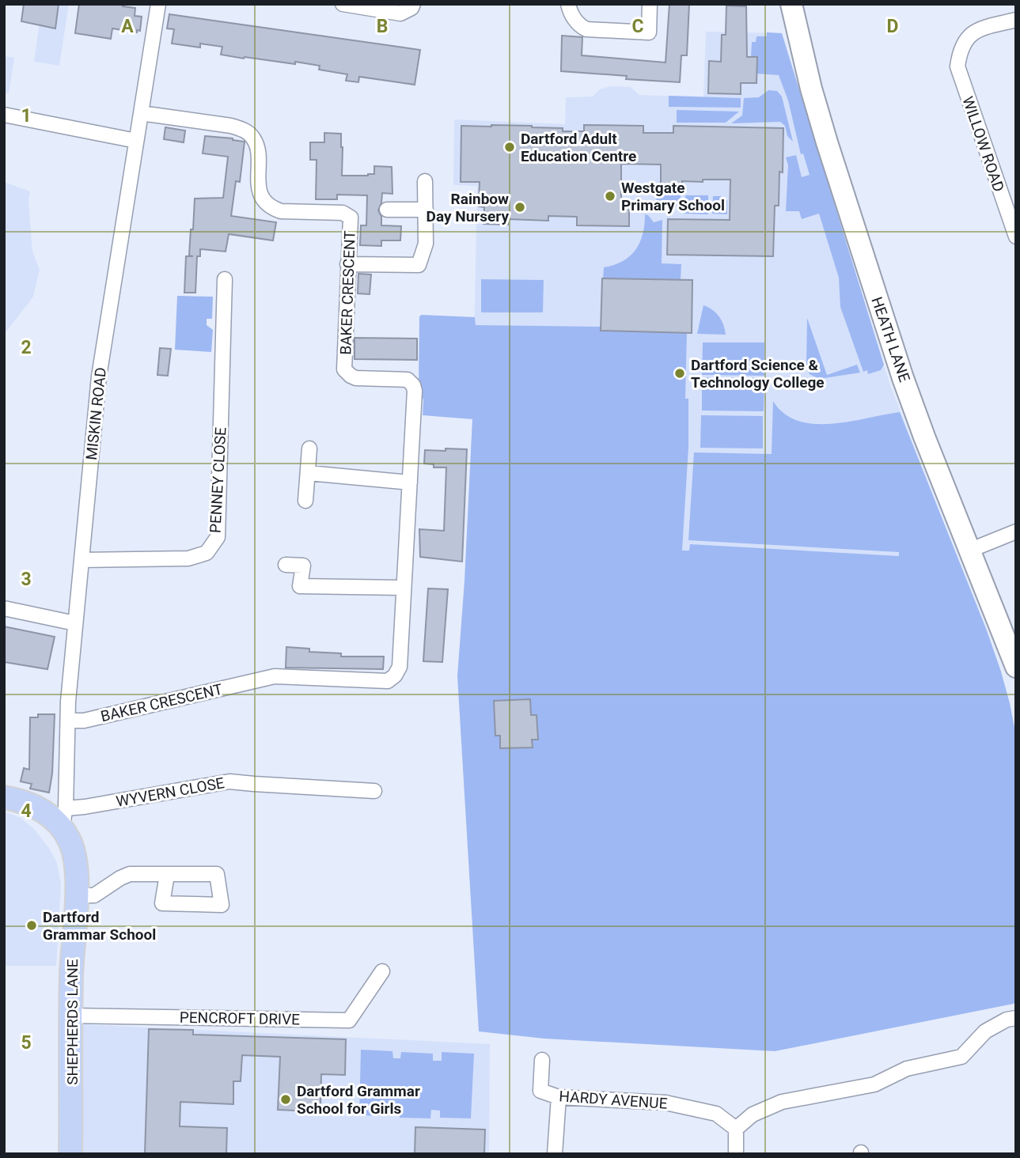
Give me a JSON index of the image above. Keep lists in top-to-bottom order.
{
  "streets": {
    "main road": ["SHEPHERDS LANE"],
    "street": [
      "WILLOW ROAD",
      "BAKER CRESCENT",
      "HEATH LANE",
      "MISKIN ROAD",
      "PENNEY CLOSE",
      "WYVERN CLOSE",
      "PENCROFT DRIVE",
      "HARDY AVENUE"
    ]
  },
  "crossings": [
    ["BAKER CRESCENT", "MISKIN ROAD"],
    ["MISKIN ROAD", "PENNEY CLOSE"],
    ["MISKIN ROAD", "WYVERN CLOSE"],
    ["MISKIN ROAD", "SHEPHERDS LANE"],
    ["WYVERN CLOSE", "SHEPHERDS LANE"],
    ["PENCROFT DRIVE", "SHEPHERDS LANE"]
  ],
  "places": [
    "Dartford Adult Education Centre",
    "Westgate Primary School",
    "Rainbow Day Nursery",
    "Dartford Science & Technology College",
    "Dartford Grammar School",
    "Dartford Grammar School for Girls"
  ],
  "grid": {
    "columns": [
      "A",
      "B",
      "C",
      "D"
    ],
    "rows": [
      "1",
      "2",
      "3",
      "4",
      "5"
    ]
  }
}
